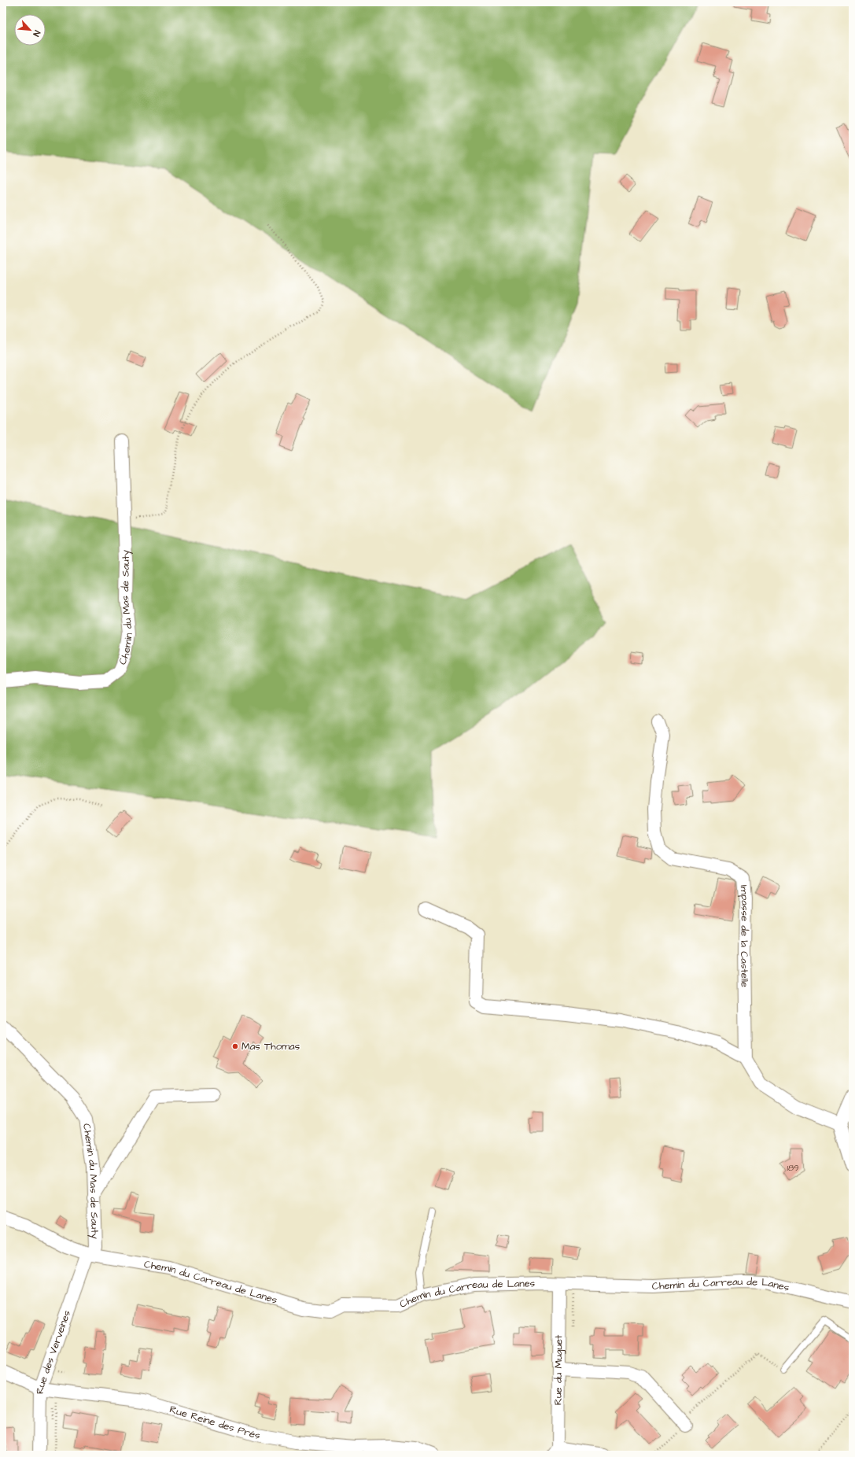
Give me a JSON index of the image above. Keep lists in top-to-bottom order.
{
  "streets": {
    "street": [
      "Chemin du Mas de Sauty",
      "Impasse de la Castelle",
      "Chemin du Carreau de Lanes",
      "Rue des Verveines",
      "Rue du Muguet",
      "Rue Reine des Prés"
    ]
  },
  "crossings": [
    ["Chemin du Mas de Sauty", "Chemin du Carreau de Lanes"],
    ["Chemin du Mas de Sauty", "Rue des Verveines"],
    ["Chemin du Carreau de Lanes", "Rue des Verveines"],
    ["Chemin du Carreau de Lanes", "Rue du Muguet"],
    ["Rue des Verveines", "Rue Reine des Prés"]
  ],
  "places": ["Mas Thomas"],
  "house_numbers": ["189"],
  "north": "bottom right"
}
